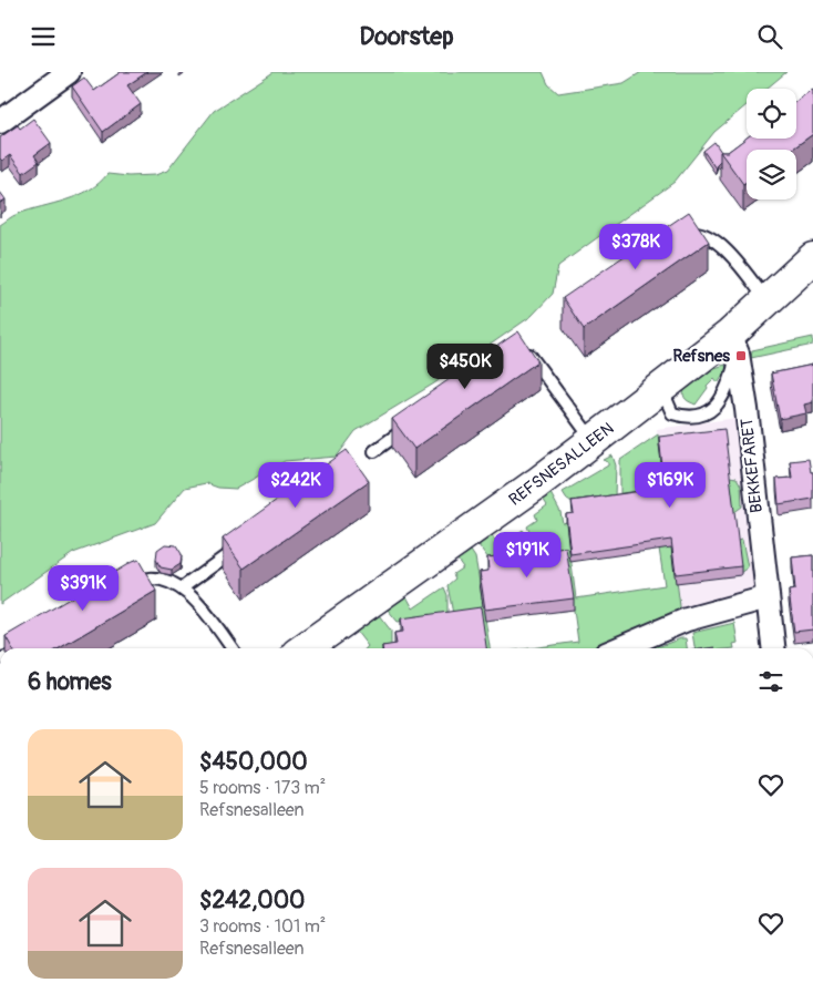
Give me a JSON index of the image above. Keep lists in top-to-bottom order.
{
  "streets": {
    "street": ["REFSNESALLEEN", "BEKKEFARET"]
  },
  "crossings": [
    ["REFSNESALLEEN", "BEKKEFARET"]
  ],
  "places": {
    "transit": ["Refsnes"]
  },
  "page": {
    "header": "Doorstep",
    "price": [
      "$378K",
      "$450K",
      "$242K",
      "$169K",
      "$191K",
      "$391K"
    ],
    "heading": "6 homes",
    "list": [
      {
        "name": "$450,000",
        "note": "5 rooms · 173 m² · Refsnesalleen"
      },
      {
        "name": "$242,000",
        "note": "3 rooms · 101 m² · Refsnesalleen"
      }
    ]
  }
}
